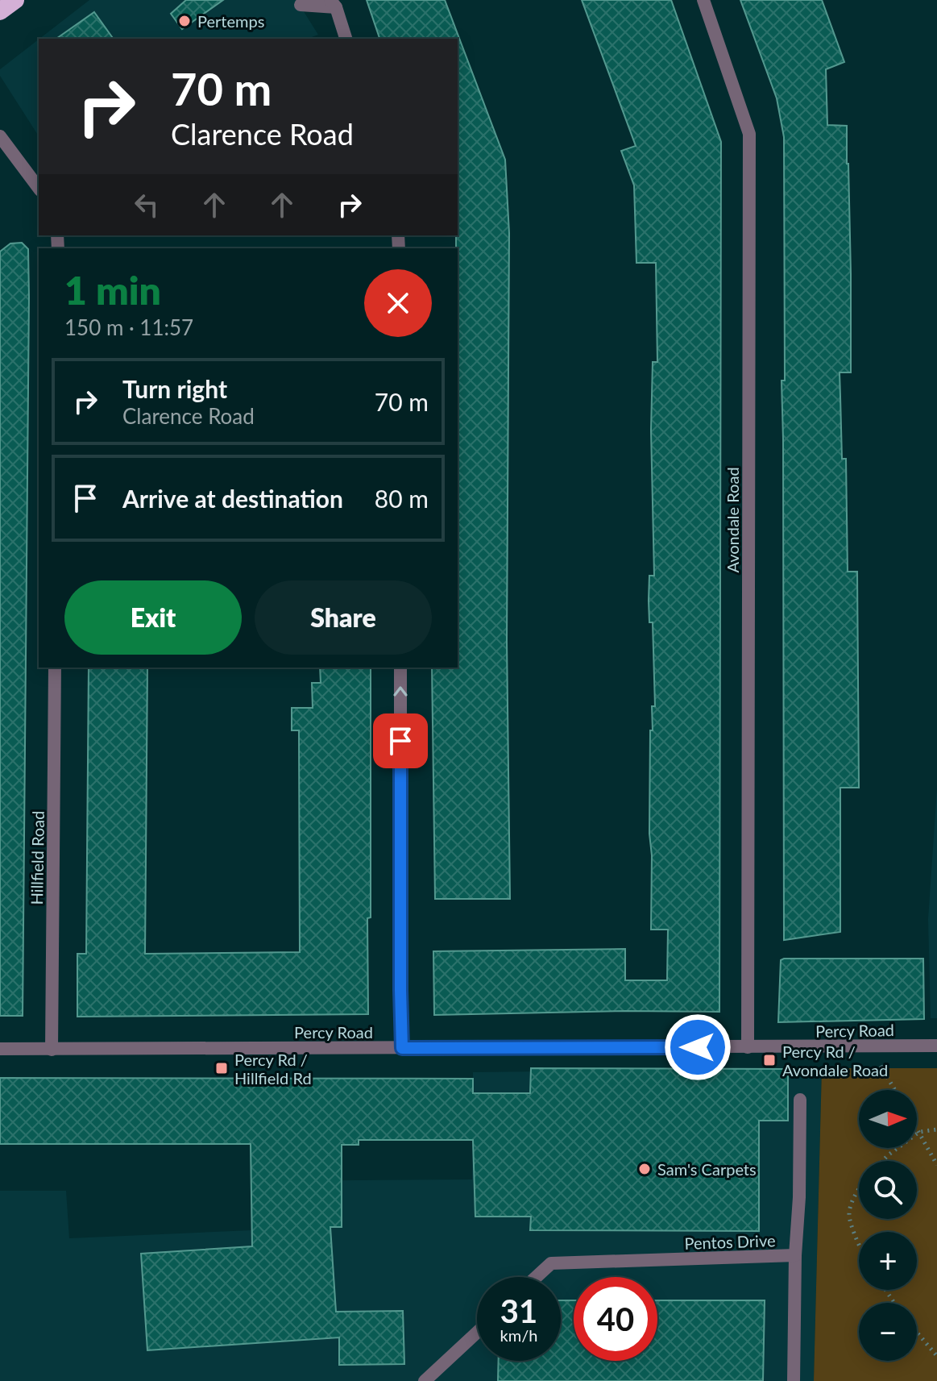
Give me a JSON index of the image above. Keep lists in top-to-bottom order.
{
  "streets": {
    "street": [
      "Avondale Road",
      "Hillfield Road",
      "Percy Road",
      "Pentos Drive"
    ]
  },
  "crossings": [
    ["Avondale Road", "Percy Road"],
    ["Hillfield Road", "Percy Road"]
  ],
  "places": {
    "other": ["Pertemps", "Sam's Carpets"],
    "transit": ["Percy Rd / Avondale Road", "Percy Rd / Hillfield Rd"]
  },
  "north": "right",
  "page": {
    "turn": ["70 m", "Clarence Road"],
    "heading": ["1 min", "150 m · 11:57"],
    "list": [
      {
        "name": "Turn right",
        "note": "Clarence Road",
        "value": "70 m"
      },
      {
        "name": "Arrive at destination",
        "value": "80 m"
      }
    ],
    "buttons": ["Exit", "Share"],
    "map_buttons": ["+", "−"],
    "speed": "31 km/h",
    "limit": "40"
  }
}
